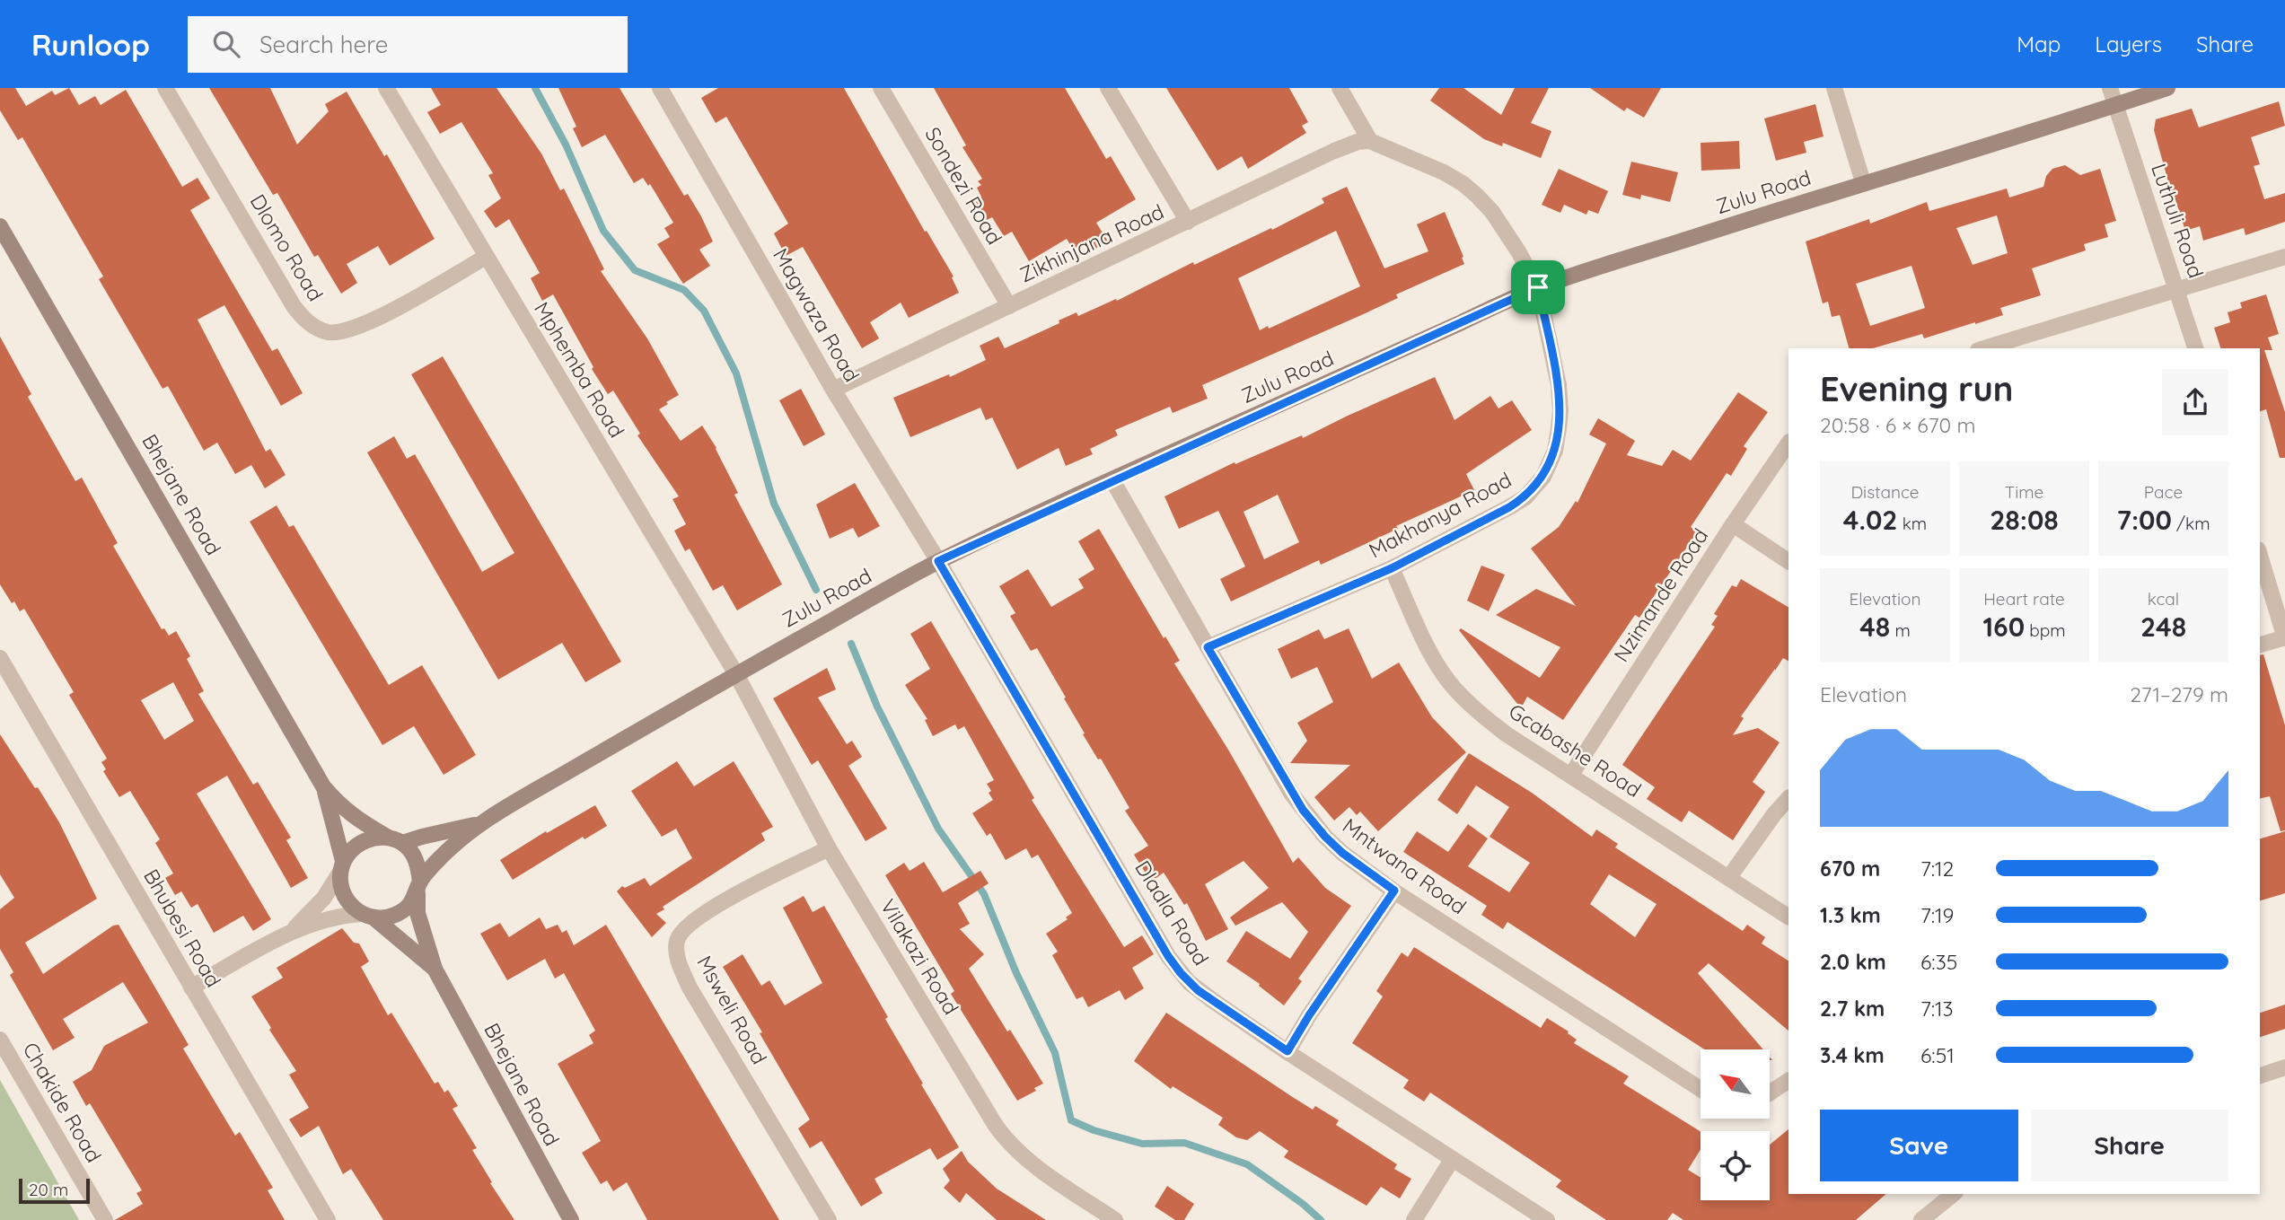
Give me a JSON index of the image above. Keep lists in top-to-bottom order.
{
  "streets": {
    "street": [
      "Sondezi Road",
      "Zulu Road",
      "Luthuli Road",
      "Zikhinjana Road",
      "Dlomo Road",
      "Magwaza Road",
      "Mphemba Road",
      "Bhejane Road",
      "Makhanya Road",
      "Nzimande Road",
      "Gcabashe Road",
      "Mntwana Road",
      "Dladla Road",
      "Bhubesi Road",
      "Vilakazi Road",
      "Msweli Road",
      "Chakide Road"
    ]
  },
  "crossings": [
    ["Sondezi Road", "Zikhinjana Road"],
    ["Zulu Road", "Luthuli Road"],
    ["Zulu Road", "Magwaza Road"],
    ["Zulu Road", "Mphemba Road"],
    ["Zulu Road", "Bhejane Road"],
    ["Zulu Road", "Makhanya Road"],
    ["Zulu Road", "Mntwana Road"],
    ["Zulu Road", "Dladla Road"],
    ["Zulu Road", "Vilakazi Road"],
    ["Zikhinjana Road", "Magwaza Road"],
    ["Zikhinjana Road", "Makhanya Road"],
    ["Dlomo Road", "Mphemba Road"],
    ["Magwaza Road", "Dladla Road"],
    ["Mphemba Road", "Vilakazi Road"],
    ["Makhanya Road", "Gcabashe Road"],
    ["Makhanya Road", "Mntwana Road"],
    ["Nzimande Road", "Gcabashe Road"],
    ["Vilakazi Road", "Msweli Road"]
  ],
  "scale_bar": "20 m",
  "north": "top left",
  "page": {
    "header": "Runloop",
    "search": "Search here",
    "nav": ["Map", "Layers", "Share"],
    "heading": ["Evening run", "20:58 · 6 × 670 m"],
    "stats": [
      ["Distance", "4.02 km"],
      ["Time", "28:08"],
      ["Pace", "7:00 /km"],
      ["Elevation", "48 m"],
      ["Heart rate", "160 bpm"],
      ["kcal", "248"]
    ],
    "chart": ["Elevation", "271–279 m"],
    "list": [
      {
        "name": "670 m",
        "note": "7:12"
      },
      {
        "name": "1.3 km",
        "note": "7:19"
      },
      {
        "name": "2.0 km",
        "note": "6:35"
      },
      {
        "name": "2.7 km",
        "note": "7:13"
      },
      {
        "name": "3.4 km",
        "note": "6:51"
      }
    ],
    "buttons": ["Save", "Share"],
    "scale": "20 m"
  }
}
